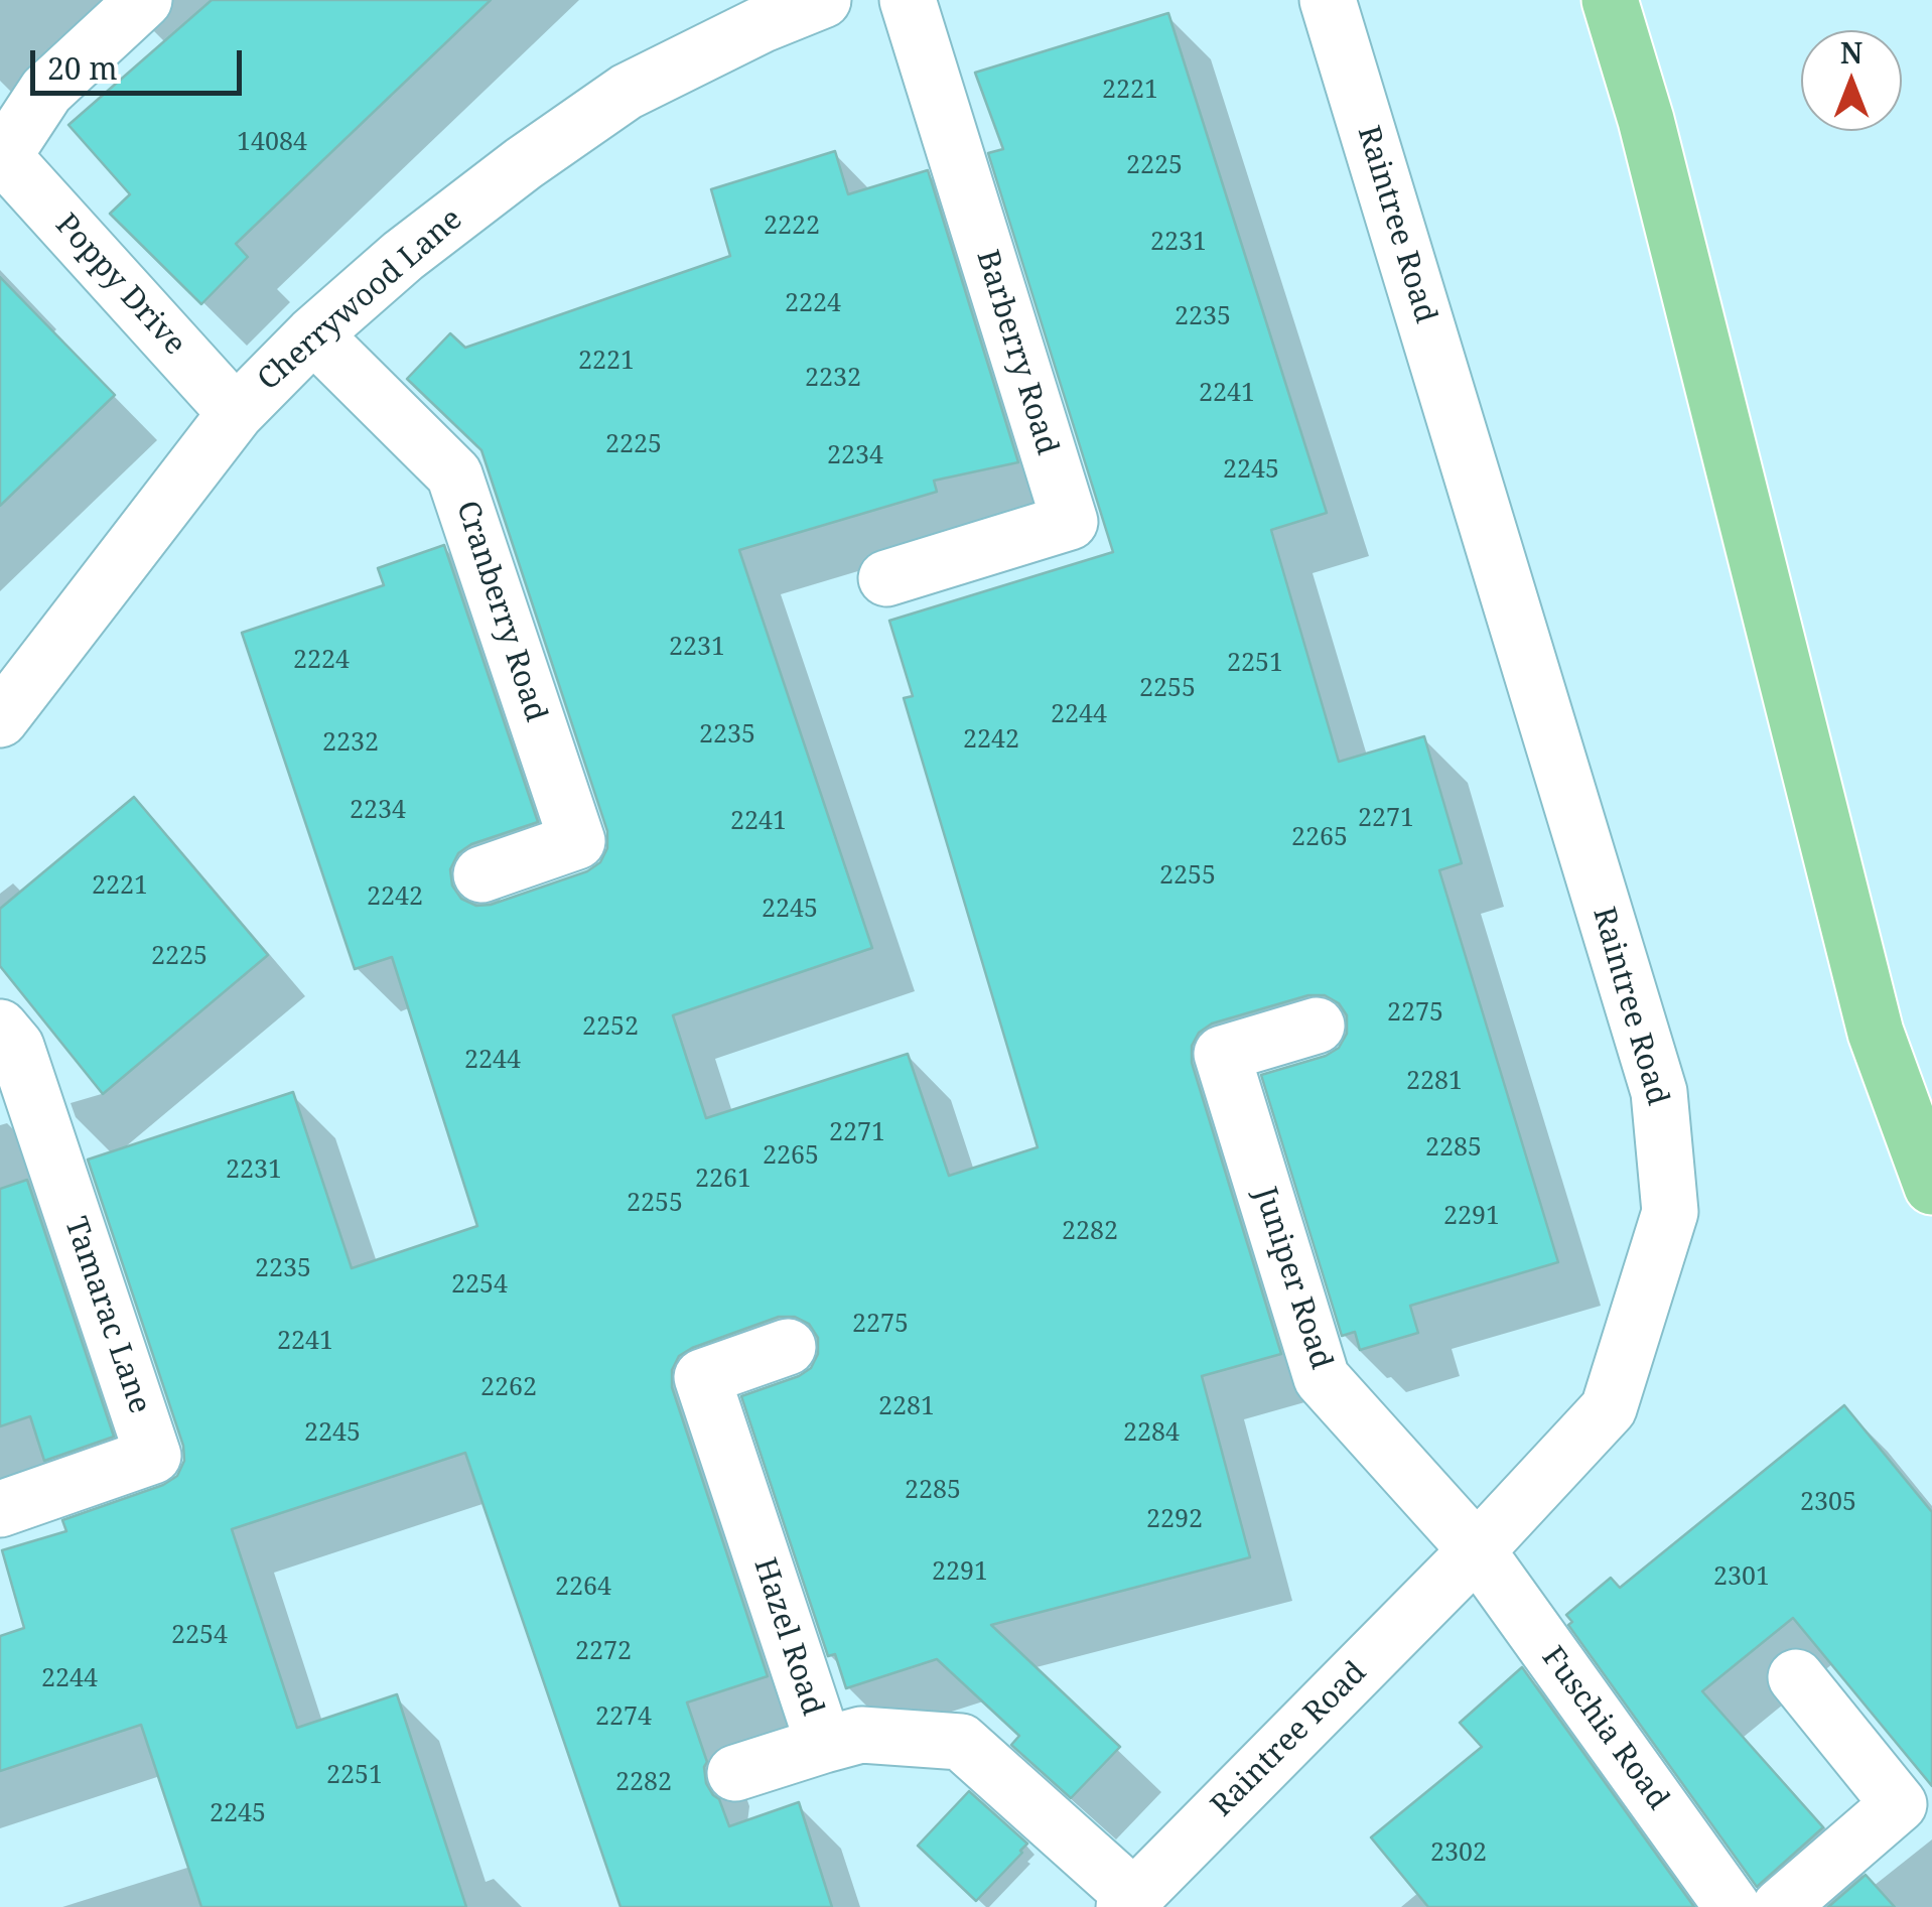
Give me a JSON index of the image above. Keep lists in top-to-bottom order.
{
  "streets": {
    "street": [
      "Raintree Road",
      "Poppy Drive",
      "Cherrywood Lane",
      "Barberry Road",
      "Cranberry Road",
      "Juniper Road",
      "Tamarac Lane",
      "Hazel Road",
      "Fuschia Road"
    ]
  },
  "crossings": [
    ["Raintree Road", "Juniper Road"],
    ["Raintree Road", "Hazel Road"],
    ["Raintree Road", "Fuschia Road"],
    ["Poppy Drive", "Cherrywood Lane"],
    ["Cherrywood Lane", "Cranberry Road"],
    ["Juniper Road", "Fuschia Road"]
  ],
  "house_numbers": [
    "2221",
    "14084",
    "2225",
    "2222",
    "2231",
    "2224",
    "2235",
    "2221",
    "2232",
    "2241",
    "2225",
    "2234",
    "2245",
    "2231",
    "2224",
    "2251",
    "2255",
    "2244",
    "2235",
    "2242",
    "2232",
    "2234",
    "2271",
    "2241",
    "2265",
    "2255",
    "2221",
    "2242",
    "2245",
    "2225",
    "2275",
    "2252",
    "2244",
    "2281",
    "2271",
    "2285",
    "2265",
    "2231",
    "2261",
    "2255",
    "2291",
    "2282",
    "2235",
    "2254",
    "2275",
    "2241",
    "2262",
    "2281",
    "2245",
    "2284",
    "2285",
    "2305",
    "2292",
    "2291",
    "2301",
    "2264",
    "2254",
    "2272",
    "2244",
    "2274",
    "2251",
    "2282",
    "2245",
    "2302"
  ],
  "scale_bar": "20 m",
  "north": "top"
}
